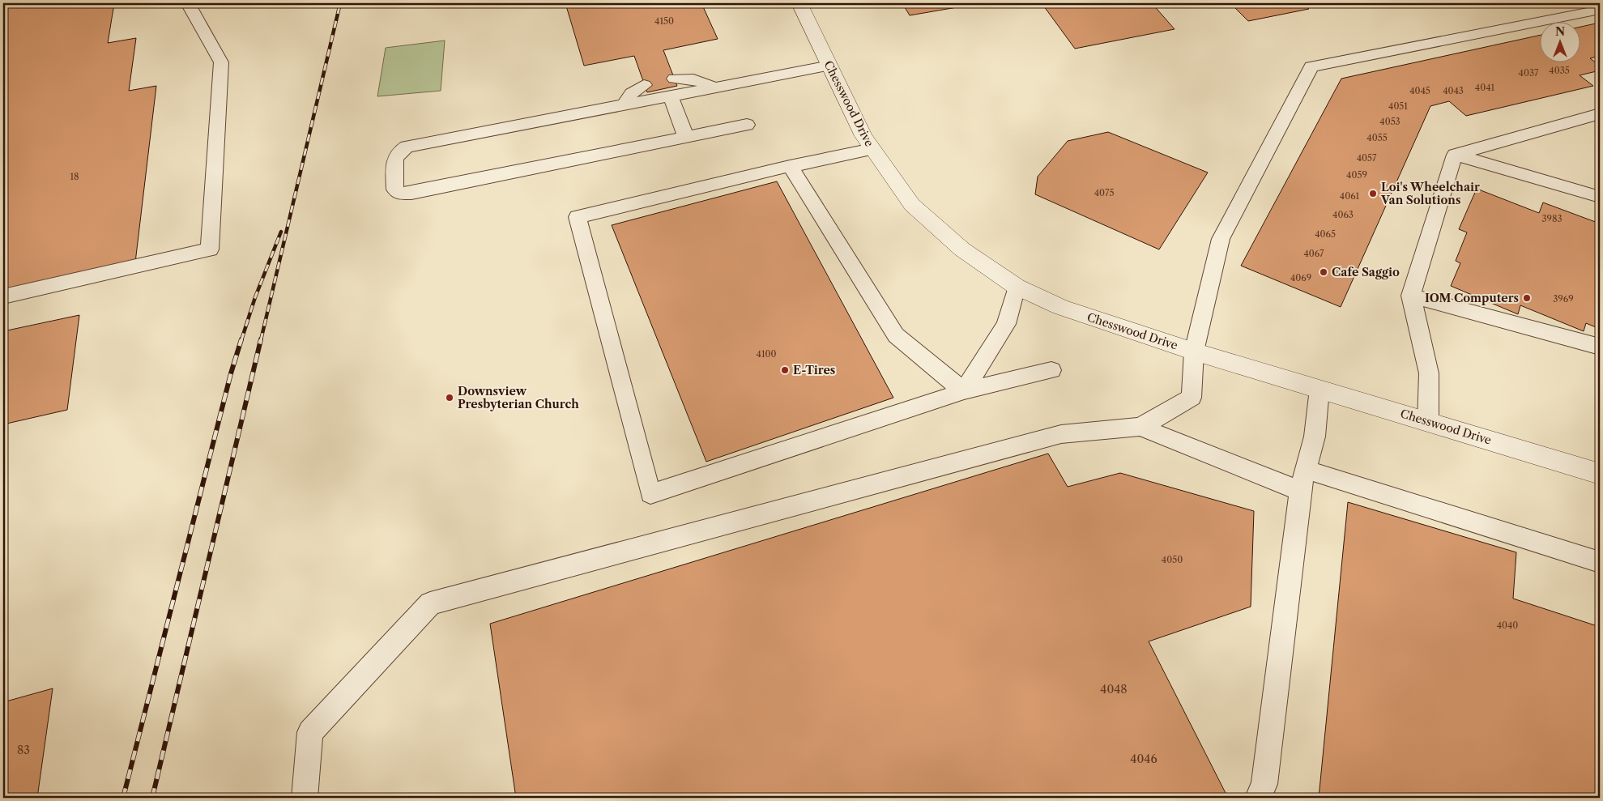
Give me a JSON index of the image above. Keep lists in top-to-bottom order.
{
  "streets": {
    "street": ["Chesswood Drive"]
  },
  "places": [
    "Loi's Wheelchair Van Solutions",
    "Cafe Saggio",
    "IOM Computers",
    "E-Tires",
    "Downsview Presbyterian Church"
  ],
  "house_numbers": [
    "4150",
    "4035",
    "4037",
    "4041",
    "4045",
    "4043",
    "4051",
    "4053",
    "4055",
    "4057",
    "4059",
    "18",
    "4075",
    "4061",
    "4063",
    "3983",
    "4065",
    "4067",
    "4069",
    "3969",
    "4100",
    "4050",
    "4040",
    "4048",
    "83",
    "4046"
  ],
  "north": "top"
}
